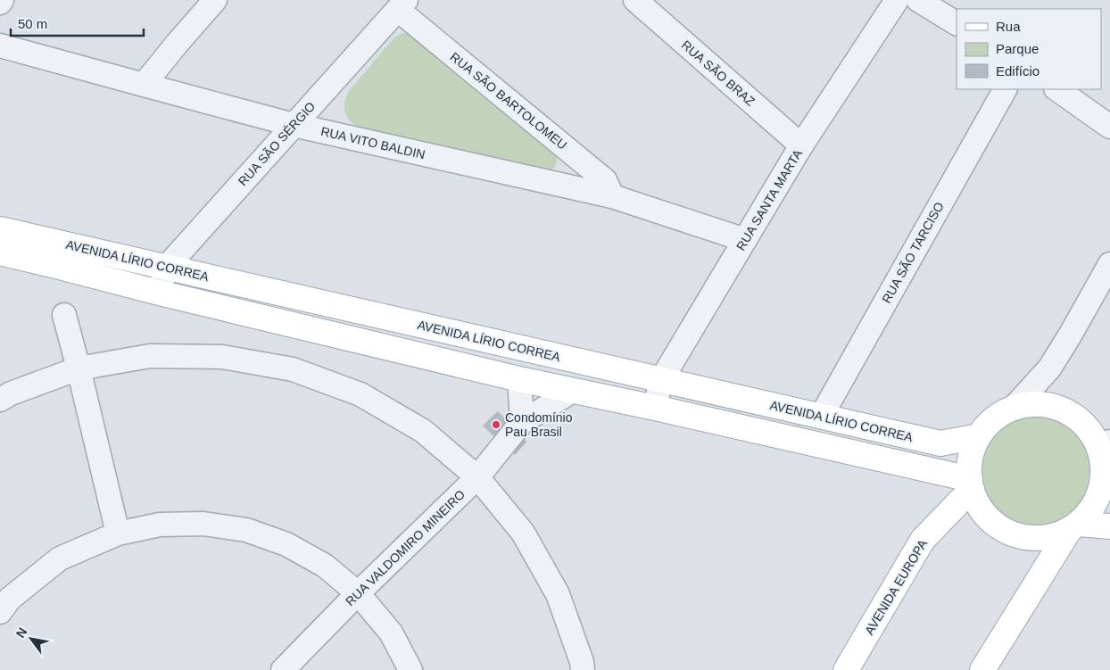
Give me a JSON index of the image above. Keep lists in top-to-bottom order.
{
  "streets": {
    "main road": ["AVENIDA LÍRIO CORREA", "AVENIDA EUROPA"],
    "street": [
      "RUA SÃO BRAZ",
      "RUA SÃO BARTOLOMEU",
      "RUA VITO BALDIN",
      "RUA SÃO SÉRGIO",
      "RUA SANTA MARTA",
      "RUA SÃO TARCISO",
      "RUA VALDOMIRO MINEIRO"
    ]
  },
  "crossings": [
    ["RUA SÃO BRAZ", "RUA SANTA MARTA"],
    ["RUA SÃO BARTOLOMEU", "RUA VITO BALDIN"],
    ["RUA SÃO BARTOLOMEU", "RUA SÃO SÉRGIO"],
    ["RUA VITO BALDIN", "RUA SÃO SÉRGIO"],
    ["RUA VITO BALDIN", "RUA SANTA MARTA"],
    ["RUA SÃO SÉRGIO", "AVENIDA LÍRIO CORREA"],
    ["RUA SANTA MARTA", "AVENIDA LÍRIO CORREA"],
    ["RUA SÃO TARCISO", "AVENIDA LÍRIO CORREA"],
    ["AVENIDA LÍRIO CORREA", "RUA VALDOMIRO MINEIRO"],
    ["AVENIDA LÍRIO CORREA", "AVENIDA EUROPA"]
  ],
  "places": ["Condomínio Pau Brasil"],
  "legend": ["Rua", "Parque", "Edifício"],
  "scale_bar": "50 m",
  "north": "top left"
}
